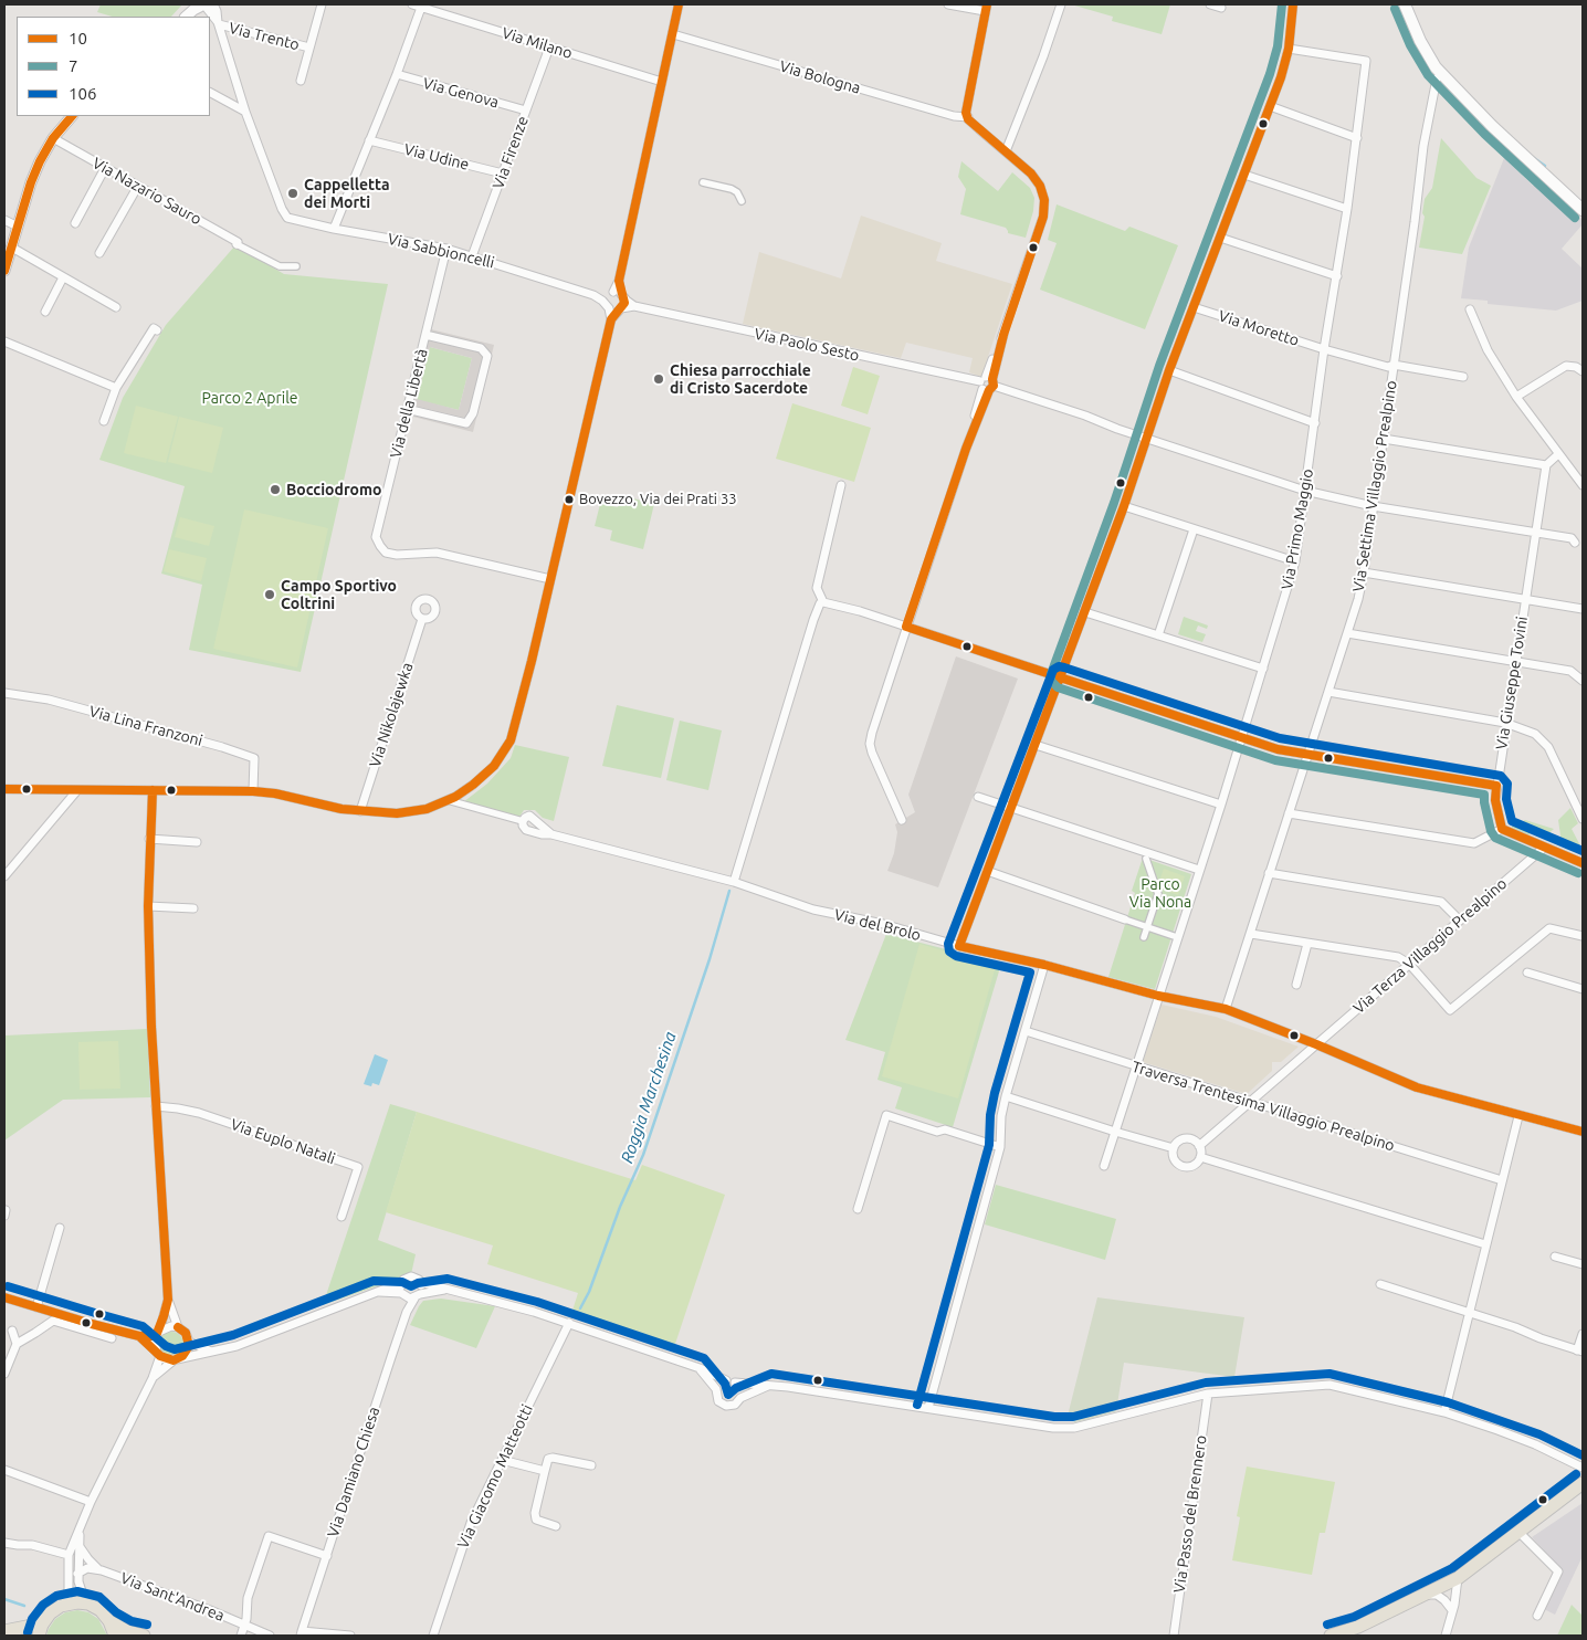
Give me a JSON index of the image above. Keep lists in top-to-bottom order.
{
  "streets": {
    "street": [
      "Via Trento",
      "Via Milano",
      "Via Bologna",
      "Via Genova",
      "Via Firenze",
      "Via Udine",
      "Via Nazario Sauro",
      "Via Sabbioncelli",
      "Via Moretto",
      "Via Paolo Sesto",
      "Via della Libertà",
      "Via Settima Villaggio Prealpino",
      "Via Primo Maggio",
      "Via Giuseppe Tovini",
      "Via Nikolajewka",
      "Via Lina Franzoni",
      "Via del Brolo",
      "Via Terza Villaggio Prealpino",
      "Traversa Trentesima Villaggio Prealpino",
      "Via Euplo Natali",
      "Via Damiano Chiesa",
      "Via Giacomo Matteotti",
      "Via Passo del Brennero",
      "Via Sant'Andrea"
    ]
  },
  "crossings": [
    ["Via Milano", "Via Firenze"],
    ["Via Genova", "Via Firenze"],
    ["Via Firenze", "Via Udine"],
    ["Via Firenze", "Via Sabbioncelli"],
    ["Via Sabbioncelli", "Via Paolo Sesto"],
    ["Via Sabbioncelli", "Via della Libertà"],
    ["Via Moretto", "Via Primo Maggio"],
    ["Via Paolo Sesto", "Via Settima Villaggio Prealpino"],
    ["Via Paolo Sesto", "Via Primo Maggio"],
    ["Via Paolo Sesto", "Via Giuseppe Tovini"],
    ["Via Settima Villaggio Prealpino", "Via del Brolo"],
    ["Via Primo Maggio", "Via del Brolo"],
    ["Via Primo Maggio", "Traversa Trentesima Villaggio Prealpino"],
    ["Via del Brolo", "Via Terza Villaggio Prealpino"],
    ["Via Terza Villaggio Prealpino", "Traversa Trentesima Villaggio Prealpino"]
  ],
  "water": ["Roggia Marchesina"],
  "parks": ["Parco 2 Aprile", "Parco Via Nona"],
  "places": [
    "Cappelletta dei Morti",
    "Chiesa parrocchiale di Cristo Sacerdote",
    "Bocciodromo",
    "Bovezzo, Via dei Prati 33",
    "Campo Sportivo Coltrini"
  ],
  "lines": ["transit line 10", "transit line 7", "transit line 106"],
  "legend": ["10", "7", "106"]
}
